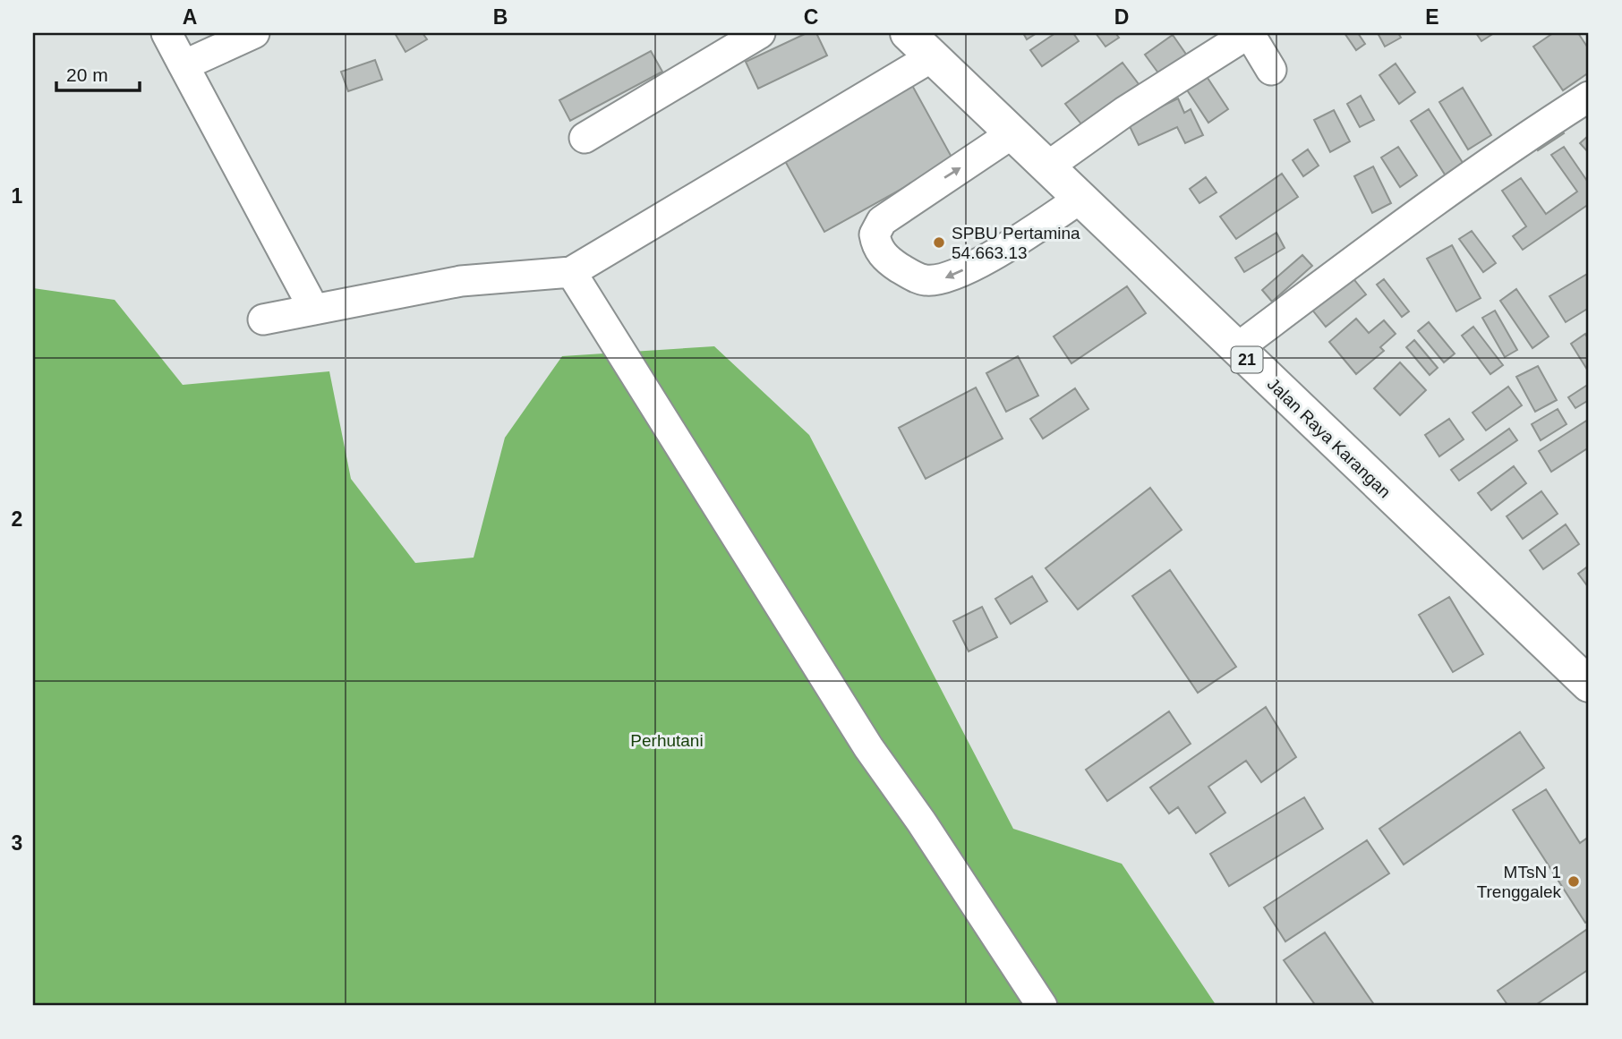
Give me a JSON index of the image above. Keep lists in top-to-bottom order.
{
  "streets": {
    "highway": ["21", "Jalan Raya Karangan"]
  },
  "parks": ["Perhutani"],
  "places": ["SPBU Pertamina 54.663.13", "MTsN 1 Trenggalek"],
  "scale_bar": "20 m",
  "grid": {
    "columns": [
      "A",
      "B",
      "C",
      "D",
      "E"
    ],
    "rows": ["1", "2", "3"]
  }
}
